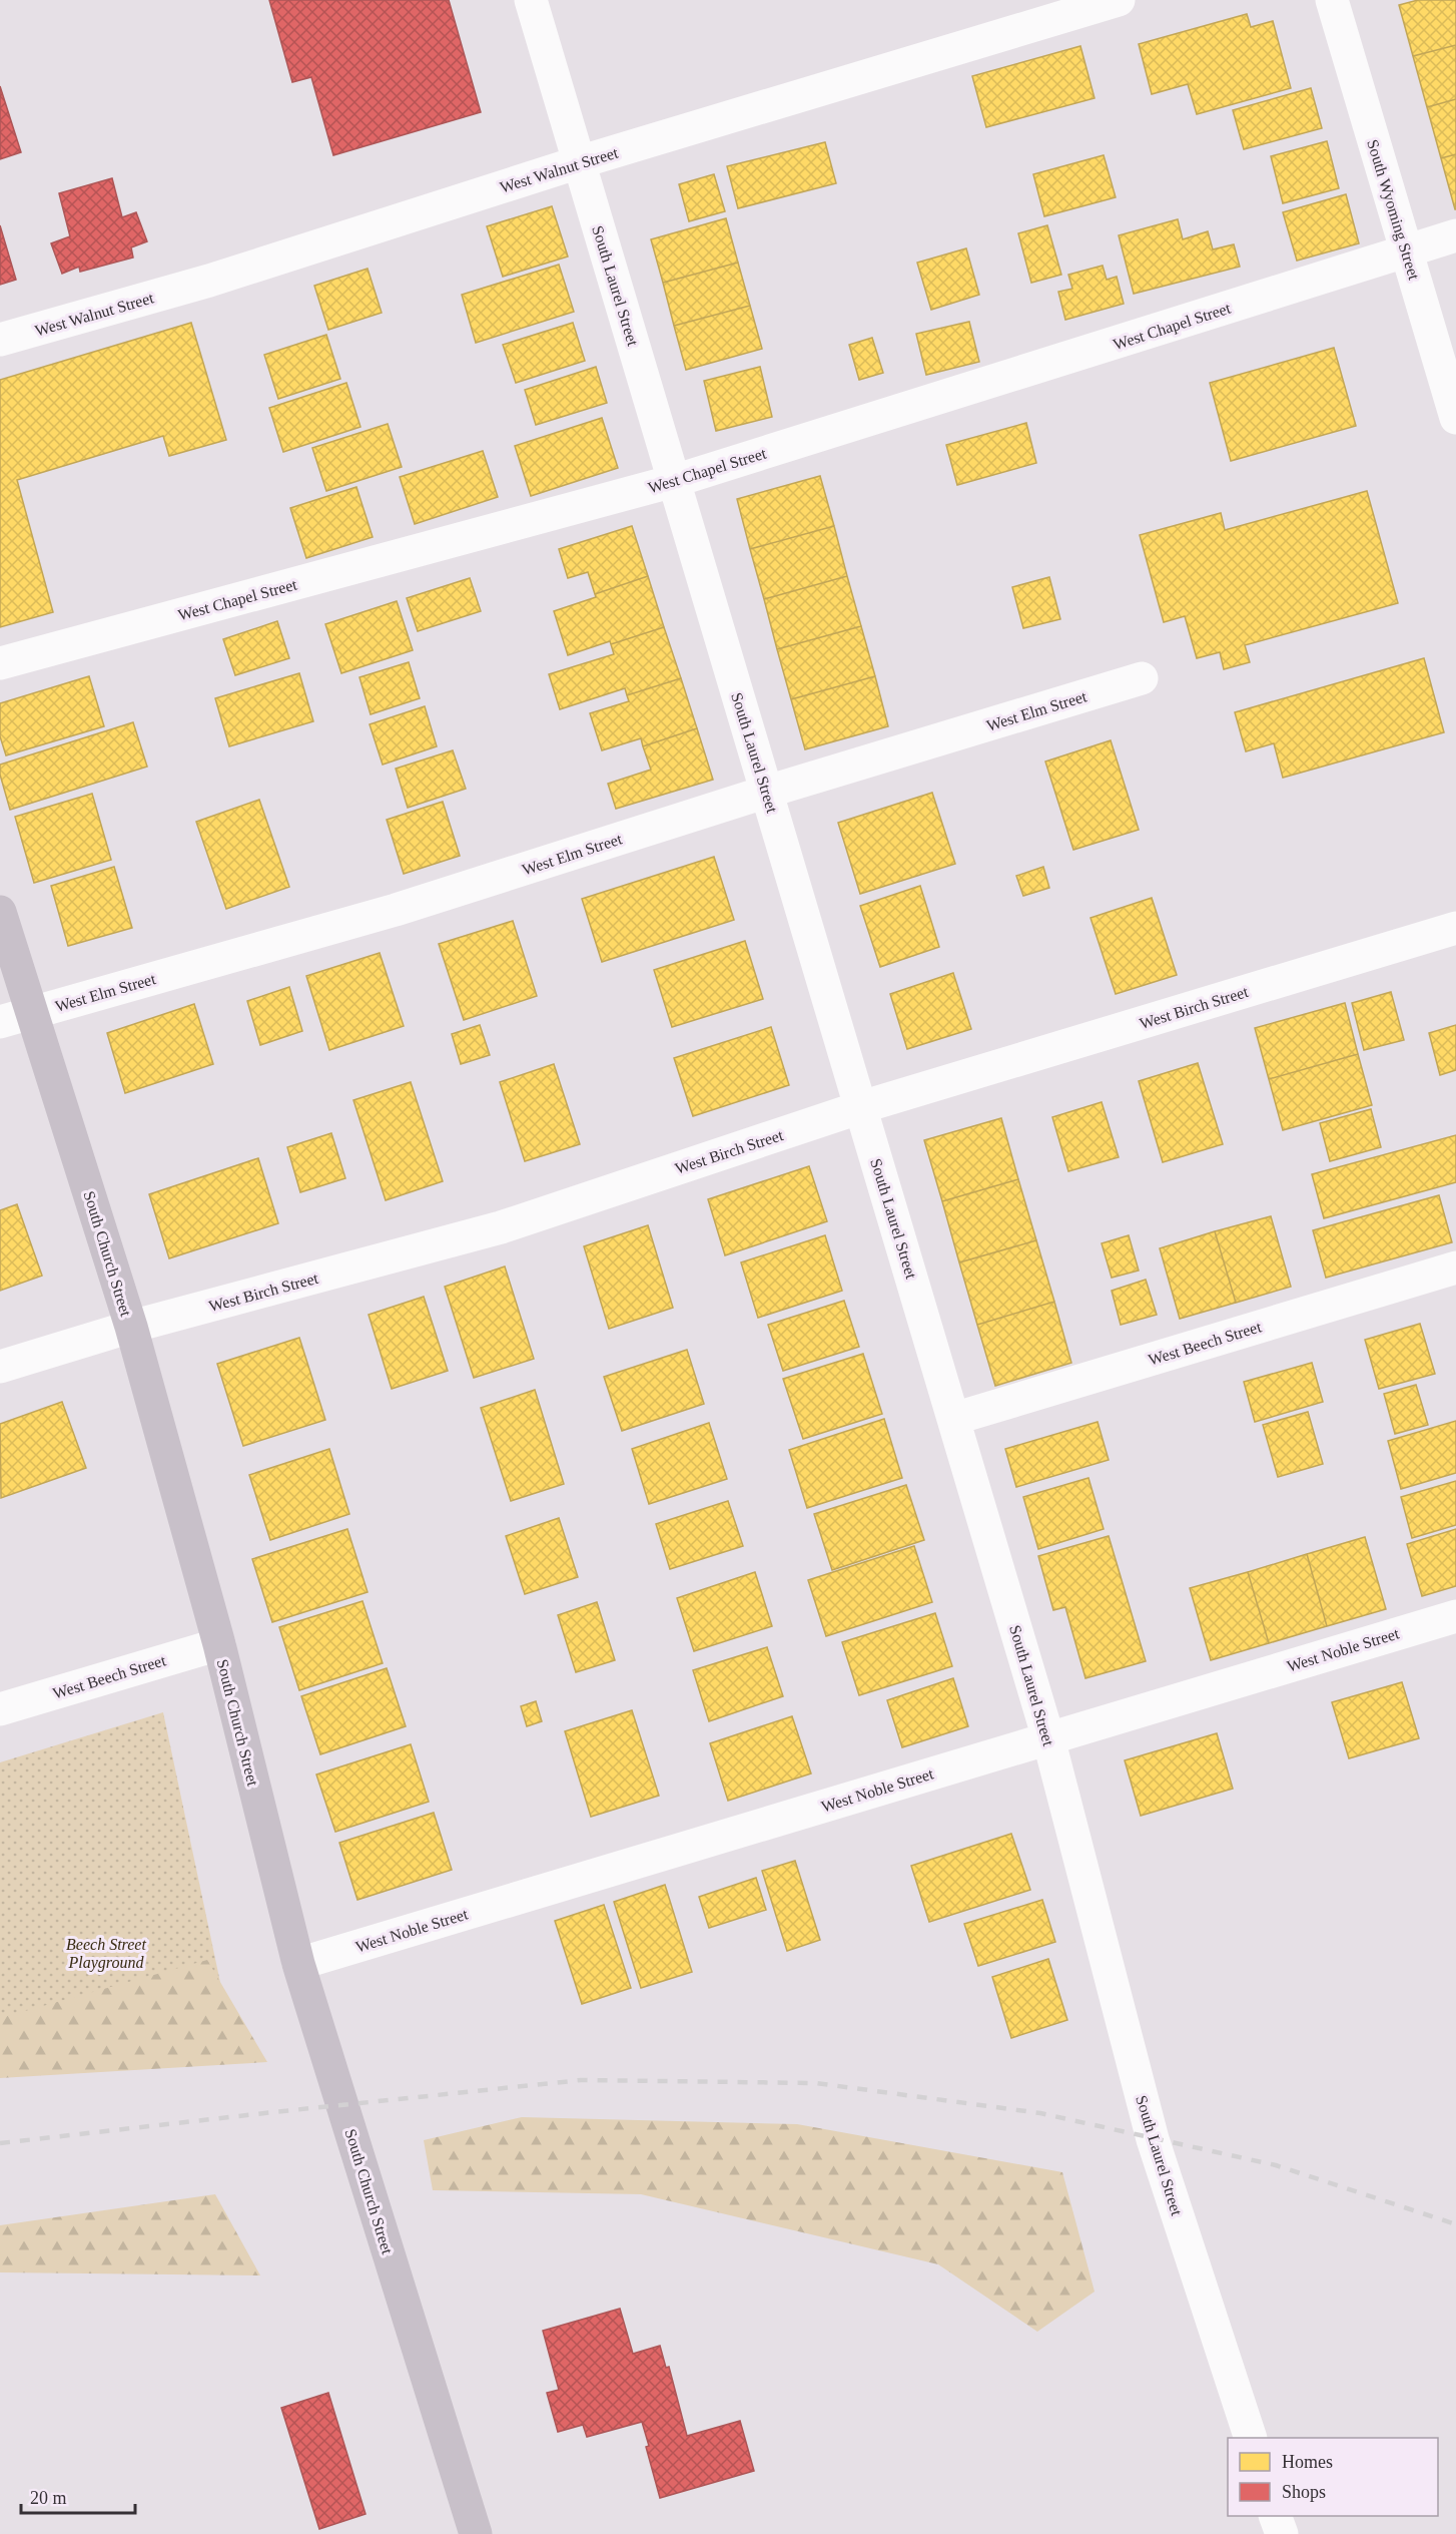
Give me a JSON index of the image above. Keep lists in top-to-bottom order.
{
  "streets": {
    "highway": ["South Church Street"],
    "street": [
      "West Walnut Street",
      "South Wyoming Street",
      "South Laurel Street",
      "West Chapel Street",
      "West Elm Street",
      "West Birch Street",
      "West Beech Street",
      "West Noble Street"
    ]
  },
  "crossings": [
    ["West Walnut Street", "South Laurel Street"],
    ["South Wyoming Street", "West Chapel Street"],
    ["South Laurel Street", "West Chapel Street"],
    ["South Laurel Street", "West Elm Street"],
    ["South Laurel Street", "West Birch Street"],
    ["South Laurel Street", "West Beech Street"],
    ["South Laurel Street", "West Noble Street"],
    ["West Elm Street", "South Church Street"],
    ["West Birch Street", "South Church Street"],
    ["South Church Street", "West Beech Street"],
    ["South Church Street", "West Noble Street"]
  ],
  "parks": ["Beech Street Playground"],
  "legend": ["Homes", "Shops"],
  "scale_bar": "20 m"
}
